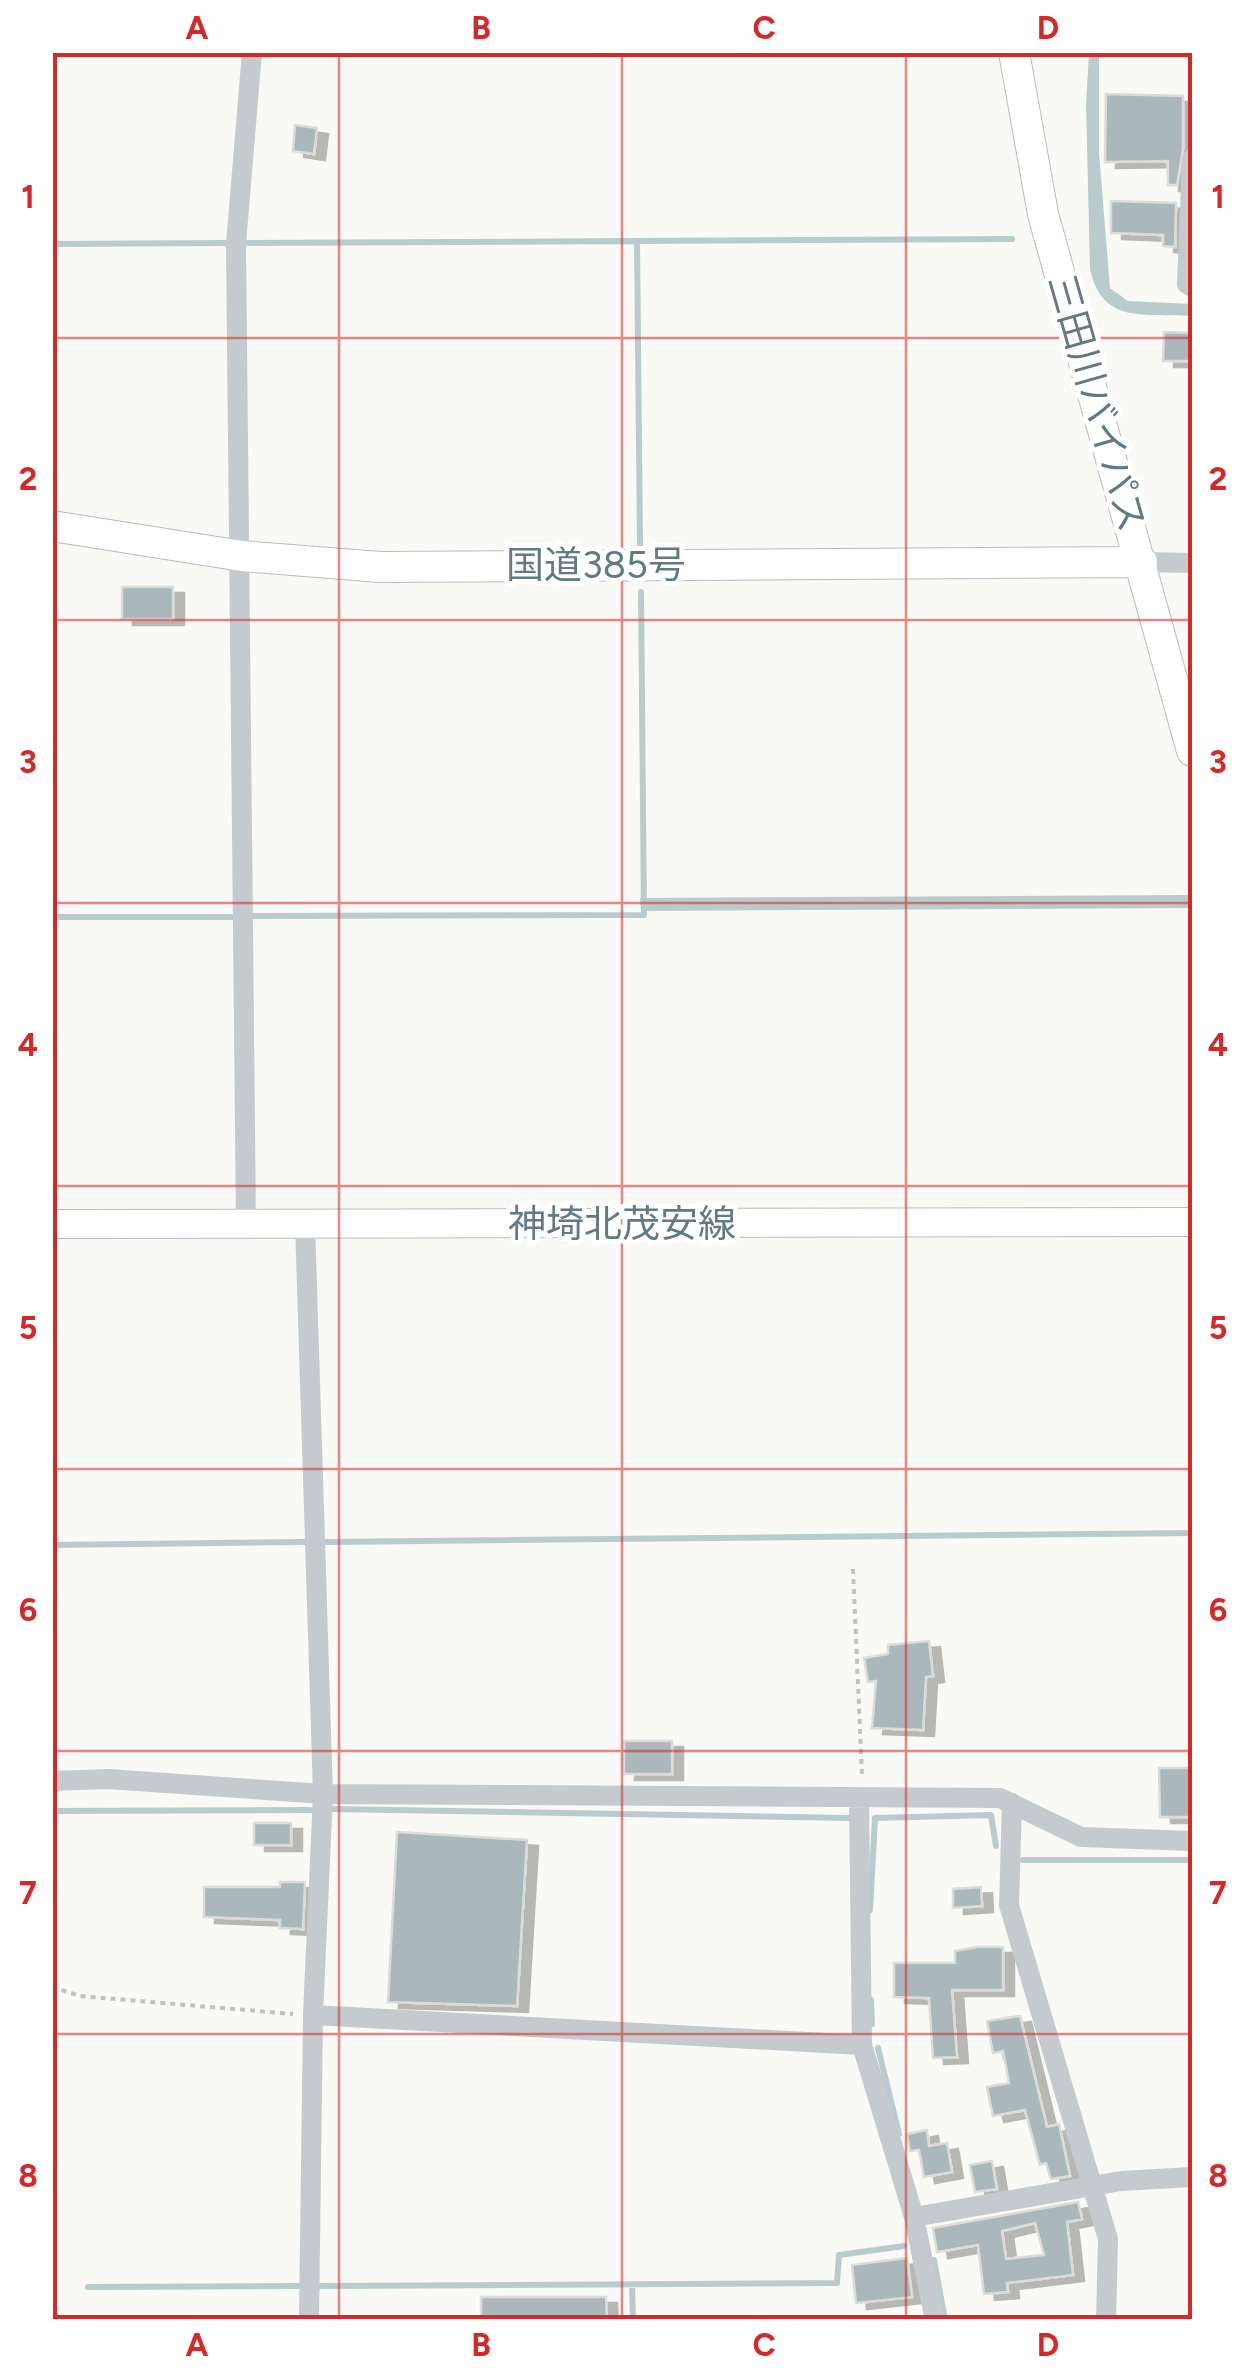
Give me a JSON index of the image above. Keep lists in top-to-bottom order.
{
  "streets": {
    "highway": ["三田川バイパス", "国道385号"],
    "main road": ["神埼北茂安線"]
  },
  "crossings": [
    ["三田川バイパス", "国道385号"]
  ],
  "grid": {
    "columns": [
      "A",
      "B",
      "C",
      "D"
    ],
    "rows": [
      "1",
      "2",
      "3",
      "4",
      "5",
      "6",
      "7",
      "8"
    ]
  }
}
